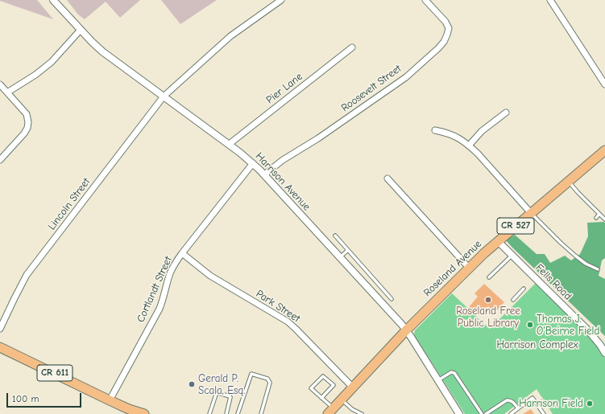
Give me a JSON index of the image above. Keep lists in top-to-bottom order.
{
  "streets": {
    "main road": ["CR 527", "Roseland Avenue", "CR 611"],
    "street": [
      "Pier Lane",
      "Roosevelt Street",
      "Harrison Avenue",
      "Lincoln Street",
      "Fells Road",
      "Cortlandt Street",
      "Park Street"
    ]
  },
  "crossings": [
    ["Pier Lane", "Harrison Avenue"],
    ["Roosevelt Street", "Harrison Avenue"],
    ["Harrison Avenue", "Lincoln Street"],
    ["Harrison Avenue", "Roseland Avenue"],
    ["Harrison Avenue", "Cortlandt Street"],
    ["Roseland Avenue", "Fells Road"],
    ["Roseland Avenue", "Park Street"],
    ["Cortlandt Street", "Park Street"],
    ["Cortlandt Street", "CR 611"]
  ],
  "parks": ["Harrison Complex"],
  "places": [
    "Roseland Free Public Library",
    "Thomas J. O'Beirne Field",
    "Gerald P. Scala, Esq.",
    "Harrison Field"
  ],
  "scale_bar": "100 m"
}
